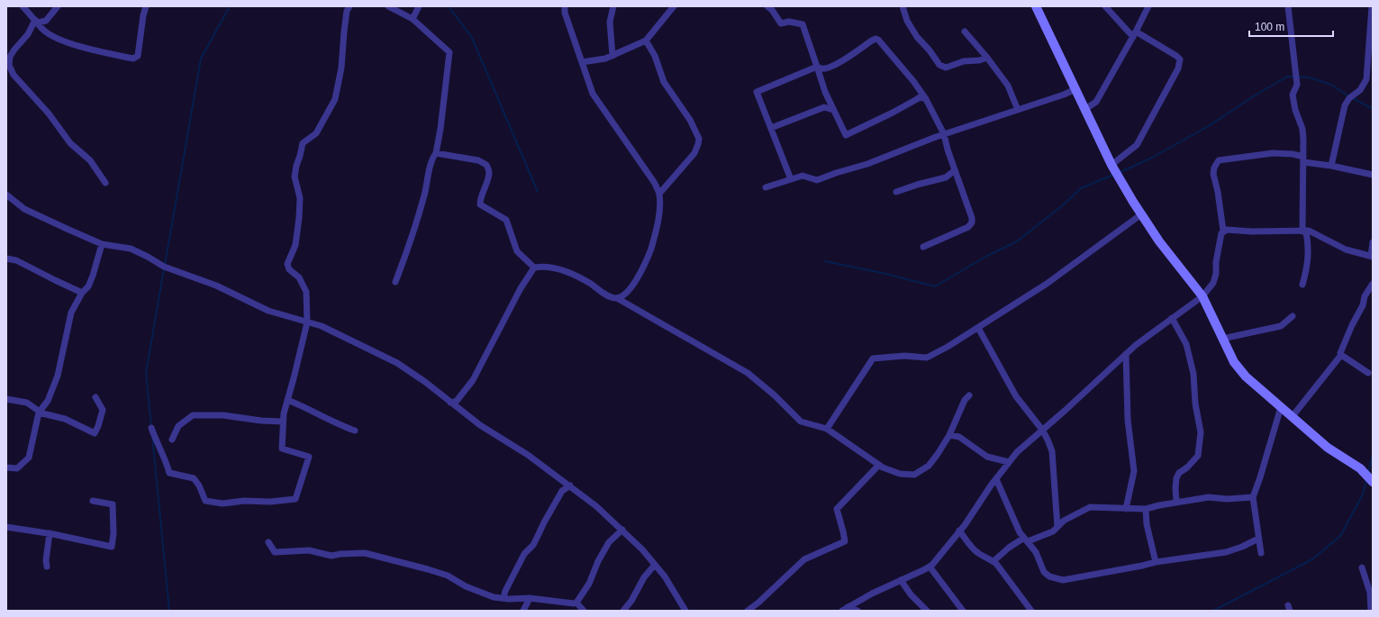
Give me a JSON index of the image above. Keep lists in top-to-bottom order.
{
  "scale_bar": "100 m"
}
